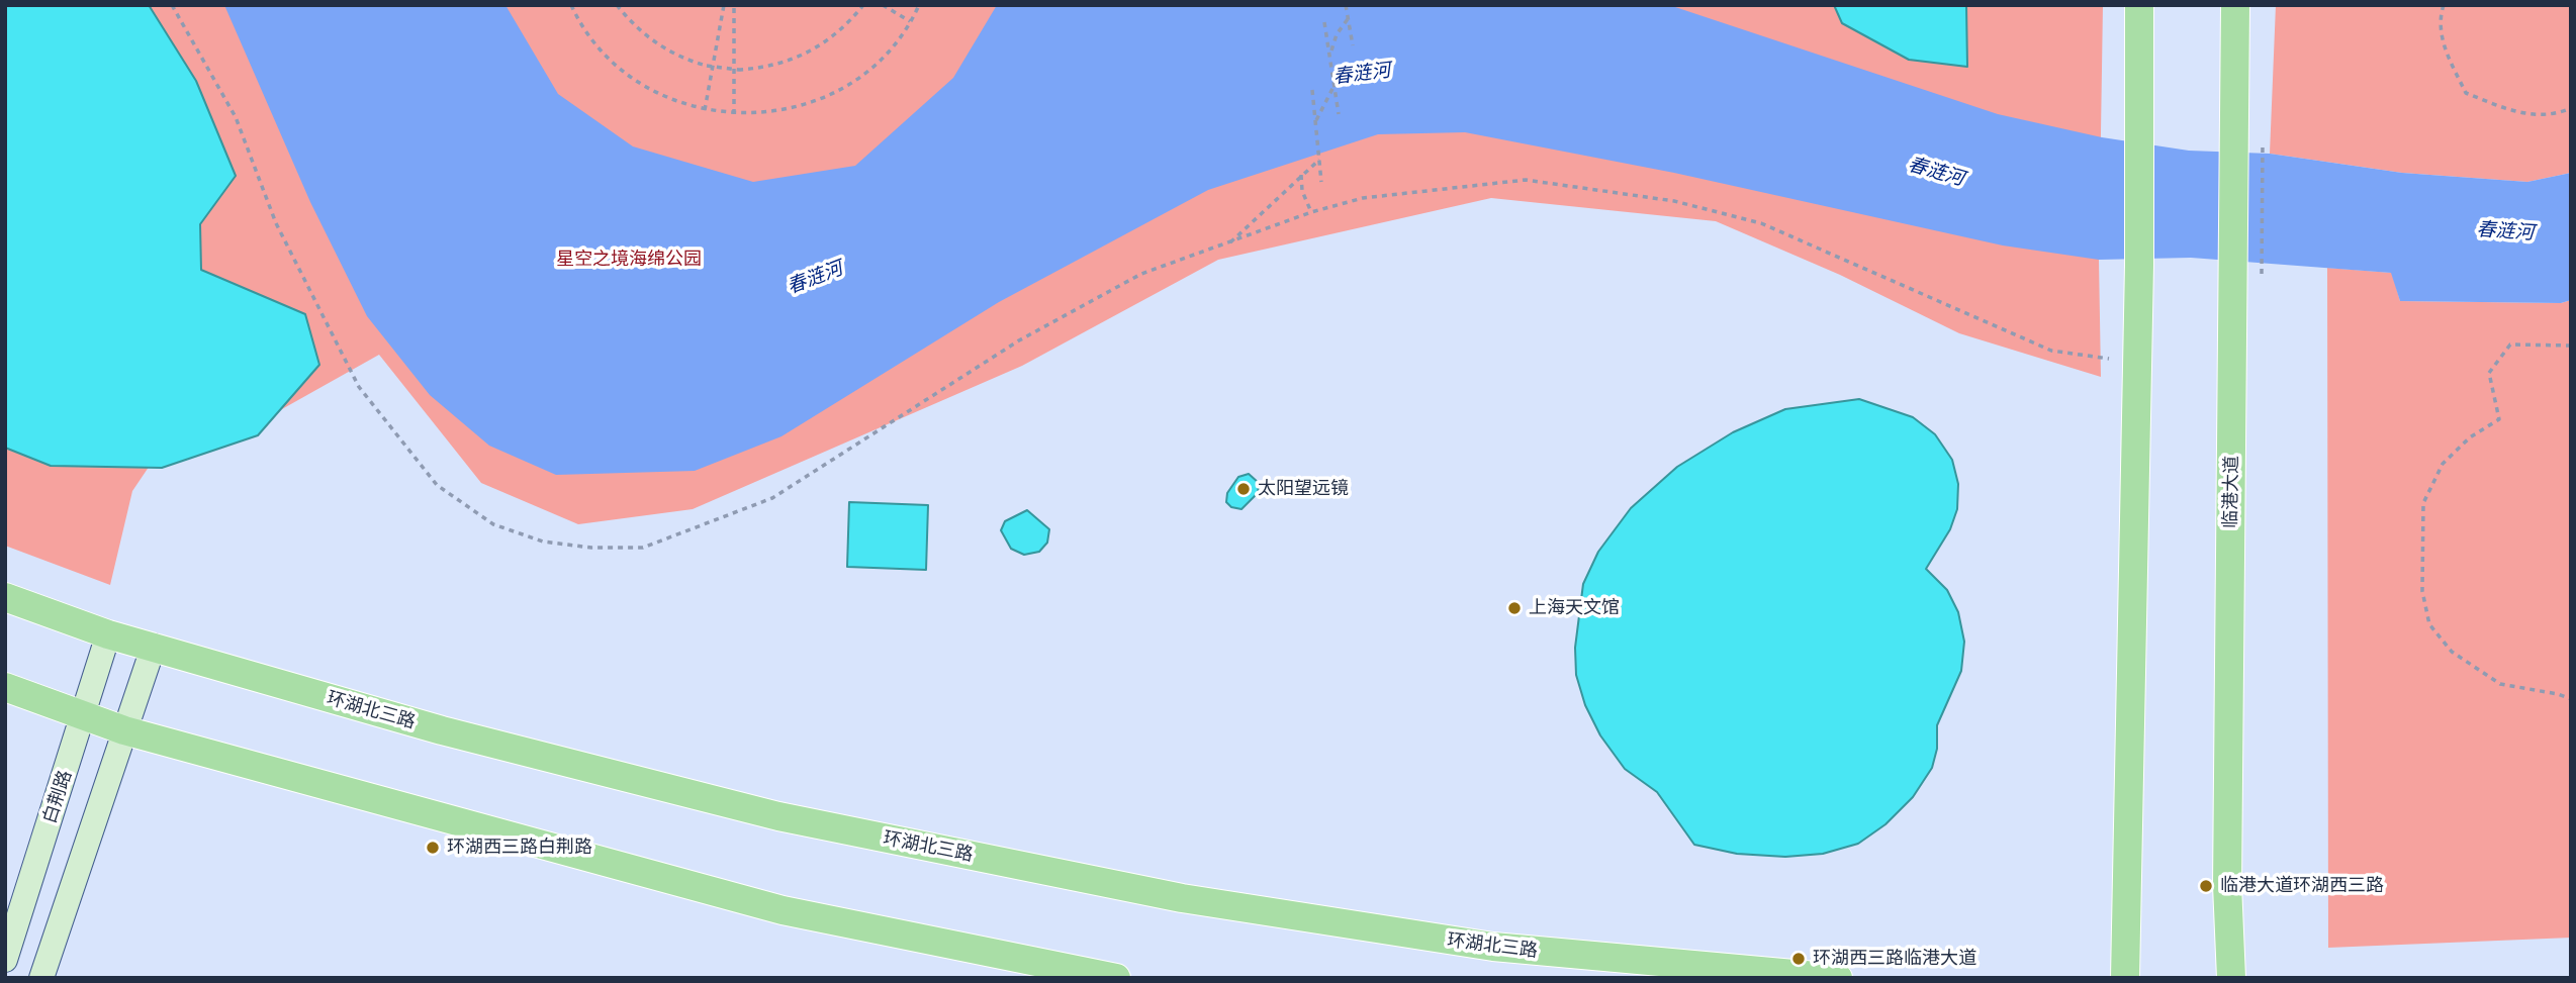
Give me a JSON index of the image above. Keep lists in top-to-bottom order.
{
  "streets": {
    "main road": ["临港大道", "环湖北三路", "白荆路"]
  },
  "crossings": [
    ["环湖北三路", "白荆路"]
  ],
  "water": ["春涟河"],
  "parks": ["星空之境海绵公园"],
  "places": [
    "太阳望远镜",
    "上海天文馆",
    "环湖西三路白荆路",
    "临港大道环湖西三路",
    "环湖西三路临港大道"
  ]
}
